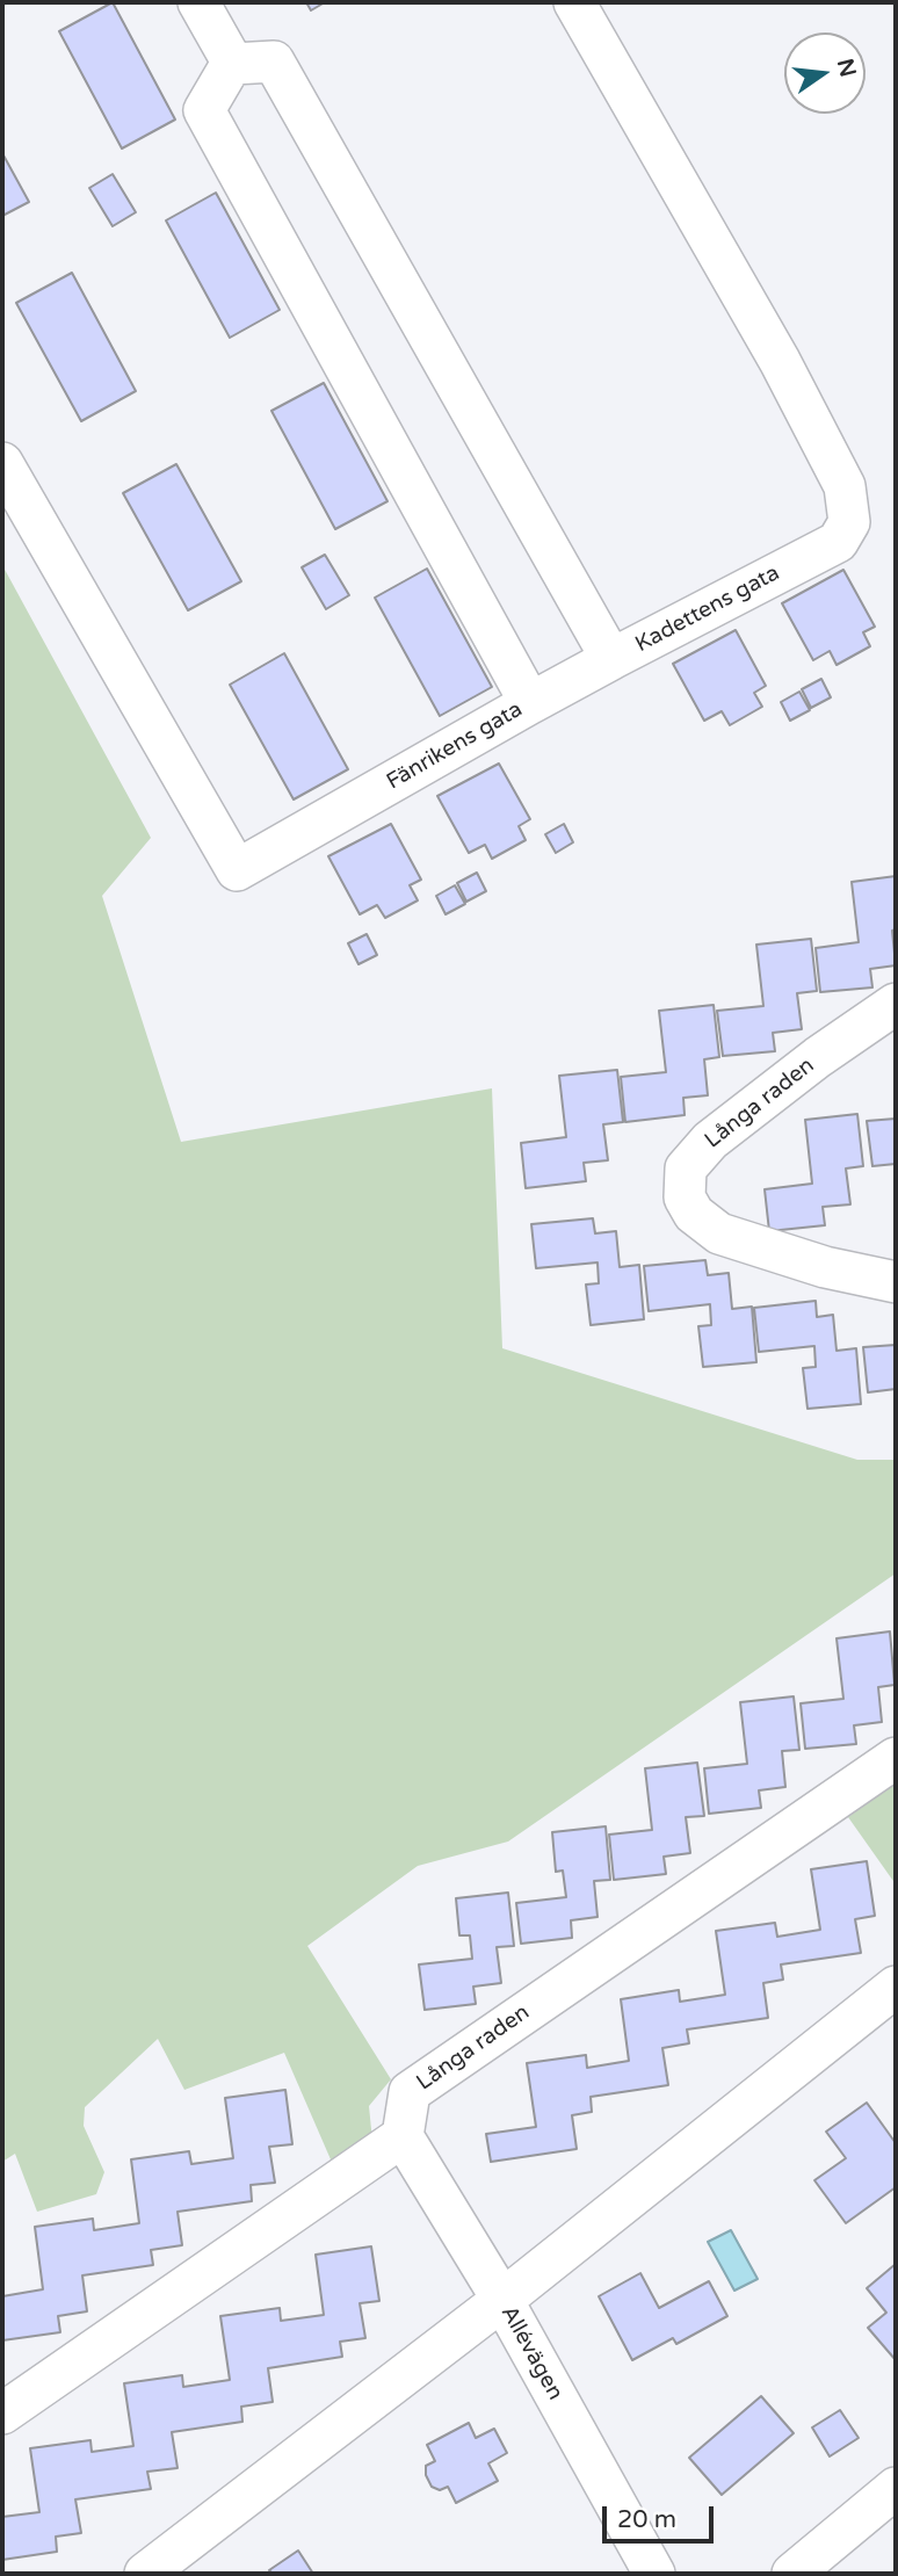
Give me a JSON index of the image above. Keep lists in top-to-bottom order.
{
  "streets": {
    "street": [
      "Kadettens gata",
      "Fänrikens gata",
      "Långa raden",
      "Allévägen"
    ]
  },
  "crossings": [
    ["Kadettens gata", "Fänrikens gata"],
    ["Långa raden", "Allévägen"]
  ],
  "scale_bar": "20 m",
  "north": "right"
}
